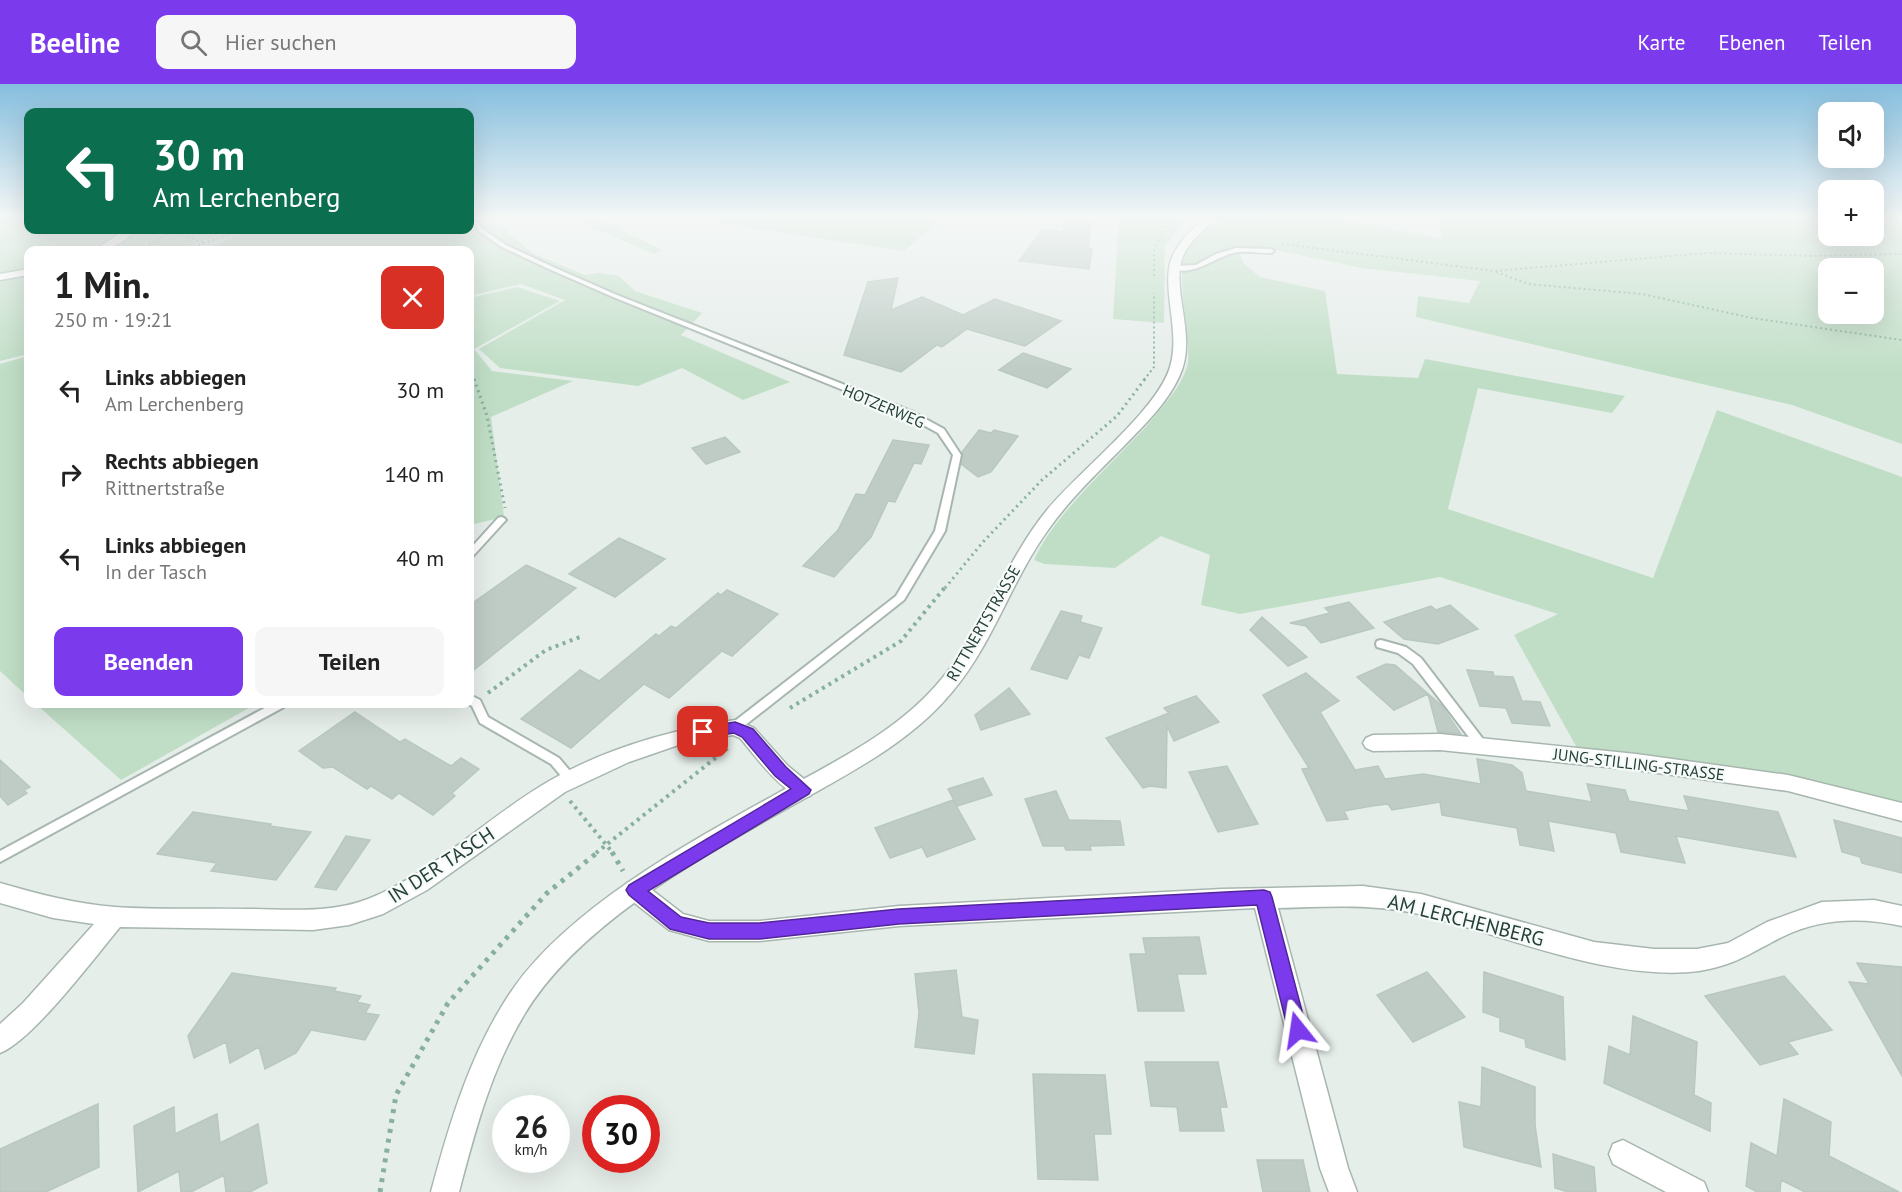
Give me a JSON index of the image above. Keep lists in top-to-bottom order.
{
  "streets": {
    "street": [
      "RITTNERTSTRASSE",
      "JUNG-STILLING-STRASSE",
      "IN DER TASCH",
      "AM LERCHENBERG"
    ],
    "lane": ["HOTZERWEG"]
  },
  "crossings": [
    ["HOTZERWEG", "IN DER TASCH"],
    ["RITTNERTSTRASSE", "AM LERCHENBERG"]
  ],
  "page": {
    "header": "Beeline",
    "search": "Hier suchen",
    "nav": ["Karte", "Ebenen", "Teilen"],
    "map_buttons": ["+", "−"],
    "turn": ["30 m", "Am Lerchenberg"],
    "heading": ["1 Min.", "250 m · 19:21"],
    "list": [
      {
        "name": "Links abbiegen",
        "note": "Am Lerchenberg",
        "value": "30 m"
      },
      {
        "name": "Rechts abbiegen",
        "note": "Rittnertstraße",
        "value": "140 m"
      },
      {
        "name": "Links abbiegen",
        "note": "In der Tasch",
        "value": "40 m"
      }
    ],
    "buttons": ["Beenden", "Teilen"],
    "speed": "26 km/h",
    "limit": "30"
  }
}
